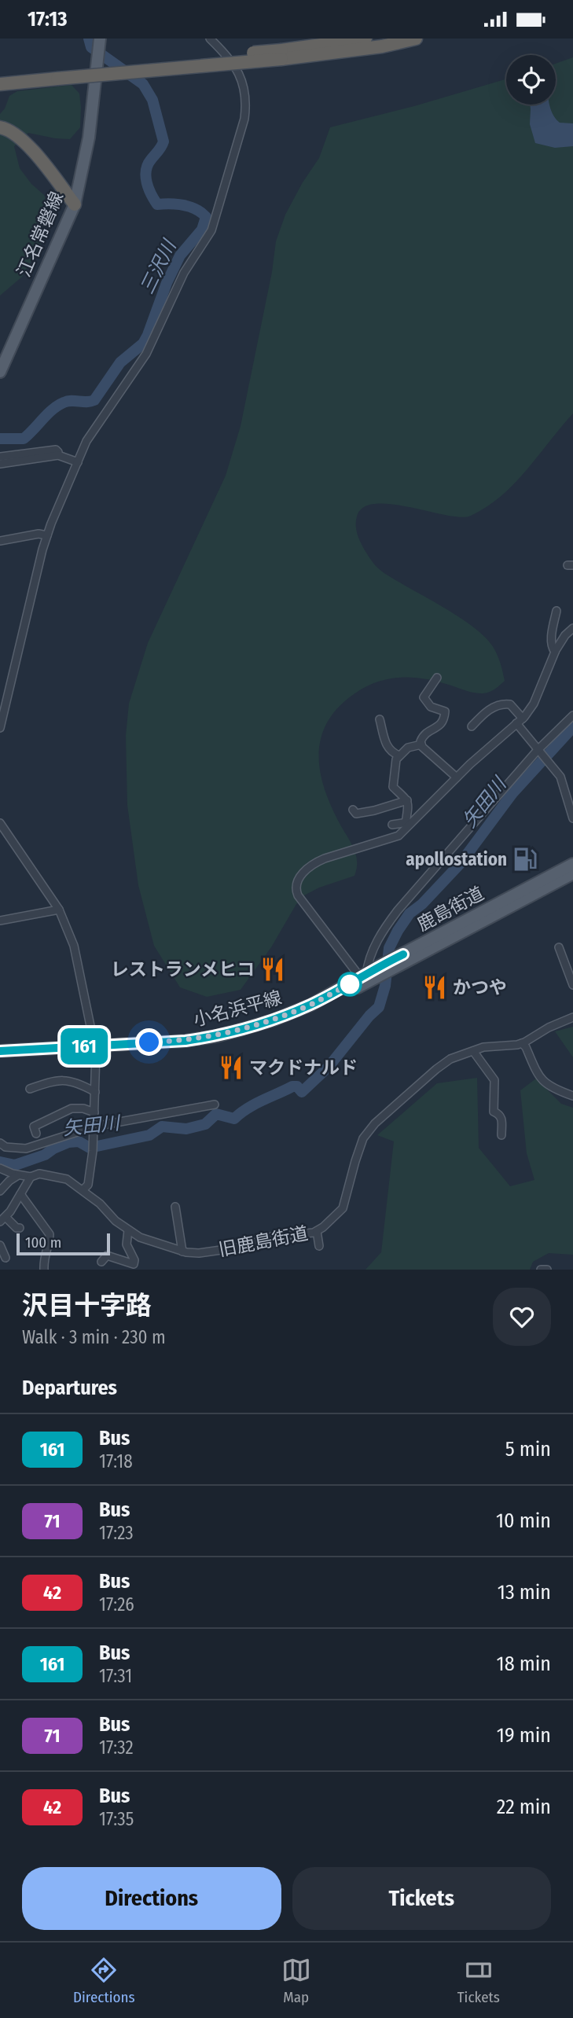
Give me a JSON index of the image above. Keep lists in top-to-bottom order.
{
  "streets": {
    "main road": ["江名常磐線", "鹿島街道", "小名浜平線"],
    "street": ["旧鹿島街道"]
  },
  "crossings": [
    ["鹿島街道", "小名浜平線"]
  ],
  "water": ["三沢川", "矢田川"],
  "places": {
    "fuel station": ["apollostation"],
    "restaurant": ["レストランメヒコ", "かつや", "マクドナルド"]
  },
  "lines": ["bus line 161"],
  "scale_bar": "100 m",
  "page": {
    "status": "17:13",
    "on_map": "161",
    "scale": "100 m",
    "heading": [
      ["沢目十字路", "Walk · 3 min · 230 m"],
      "Departures"
    ],
    "list": [
      {
        "mark": "161",
        "name": "Bus",
        "note": "17:18",
        "value": "5 min"
      },
      {
        "mark": "71",
        "name": "Bus",
        "note": "17:23",
        "value": "10 min"
      },
      {
        "mark": "42",
        "name": "Bus",
        "note": "17:26",
        "value": "13 min"
      },
      {
        "mark": "161",
        "name": "Bus",
        "note": "17:31",
        "value": "18 min"
      },
      {
        "mark": "71",
        "name": "Bus",
        "note": "17:32",
        "value": "19 min"
      },
      {
        "mark": "42",
        "name": "Bus",
        "note": "17:35",
        "value": "22 min"
      }
    ],
    "buttons": ["Directions", "Tickets"],
    "tabs": ["Directions", "Map", "Tickets"]
  }
}
